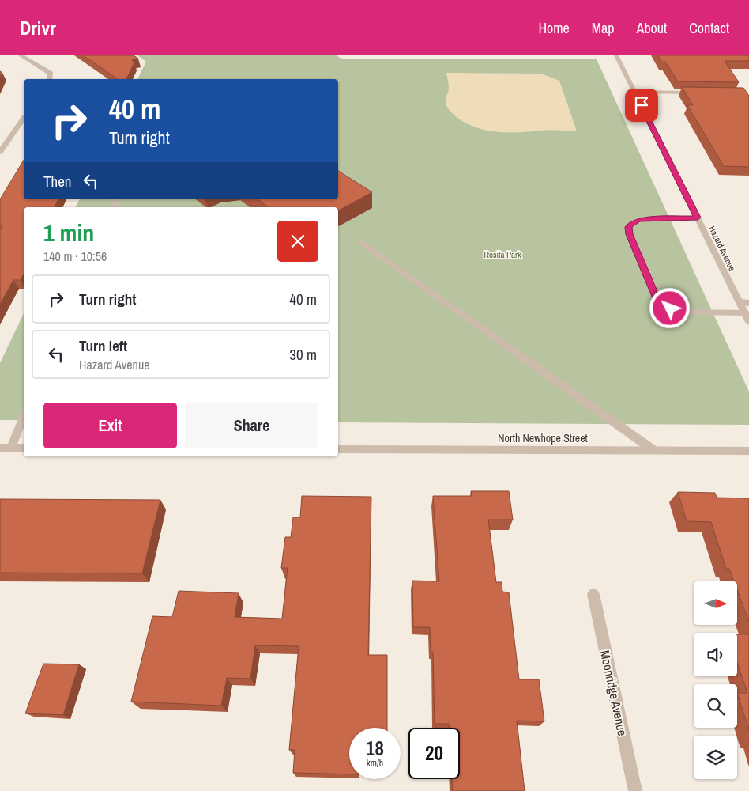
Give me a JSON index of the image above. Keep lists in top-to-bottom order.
{
  "streets": {
    "street": ["Hazard Avenue", "North Newhope Street", "Moonridge Avenue"]
  },
  "parks": ["Rosita Park"],
  "north": "right",
  "page": {
    "header": "Drivr",
    "nav": [
      "Home",
      "Map",
      "About",
      "Contact"
    ],
    "turn": ["40 m", "Turn right"],
    "then": "Then",
    "heading": ["1 min", "140 m · 10:56"],
    "list": [
      {
        "name": "Turn right",
        "value": "40 m"
      },
      {
        "name": "Turn left",
        "note": "Hazard Avenue",
        "value": "30 m"
      }
    ],
    "buttons": ["Exit", "Share"],
    "speed": "18 km/h",
    "limit": "20"
  }
}
